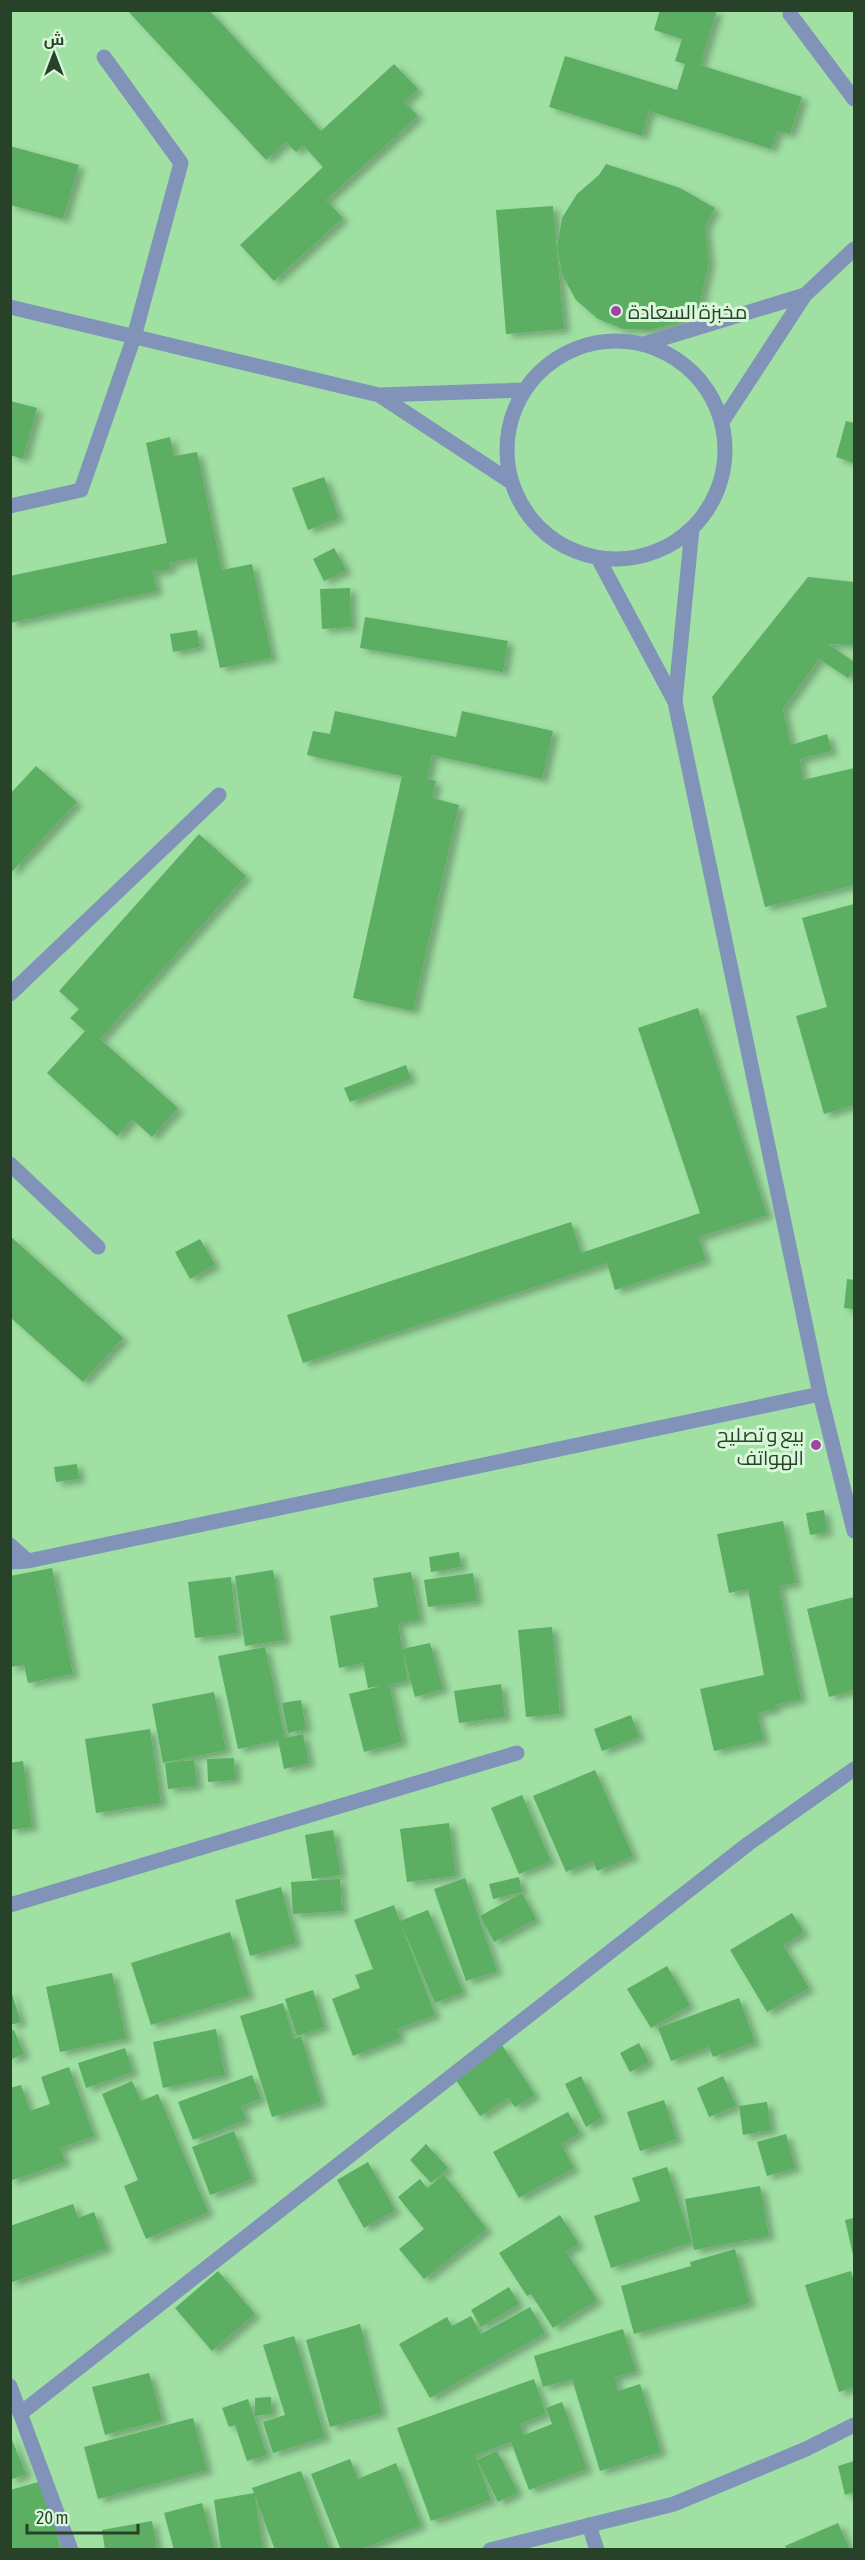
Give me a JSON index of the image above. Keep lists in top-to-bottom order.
{
  "places": ["مخبزة السعادة", "بيع و تصليح الهواتف"],
  "scale_bar": "20 m",
  "north": "top"
}
